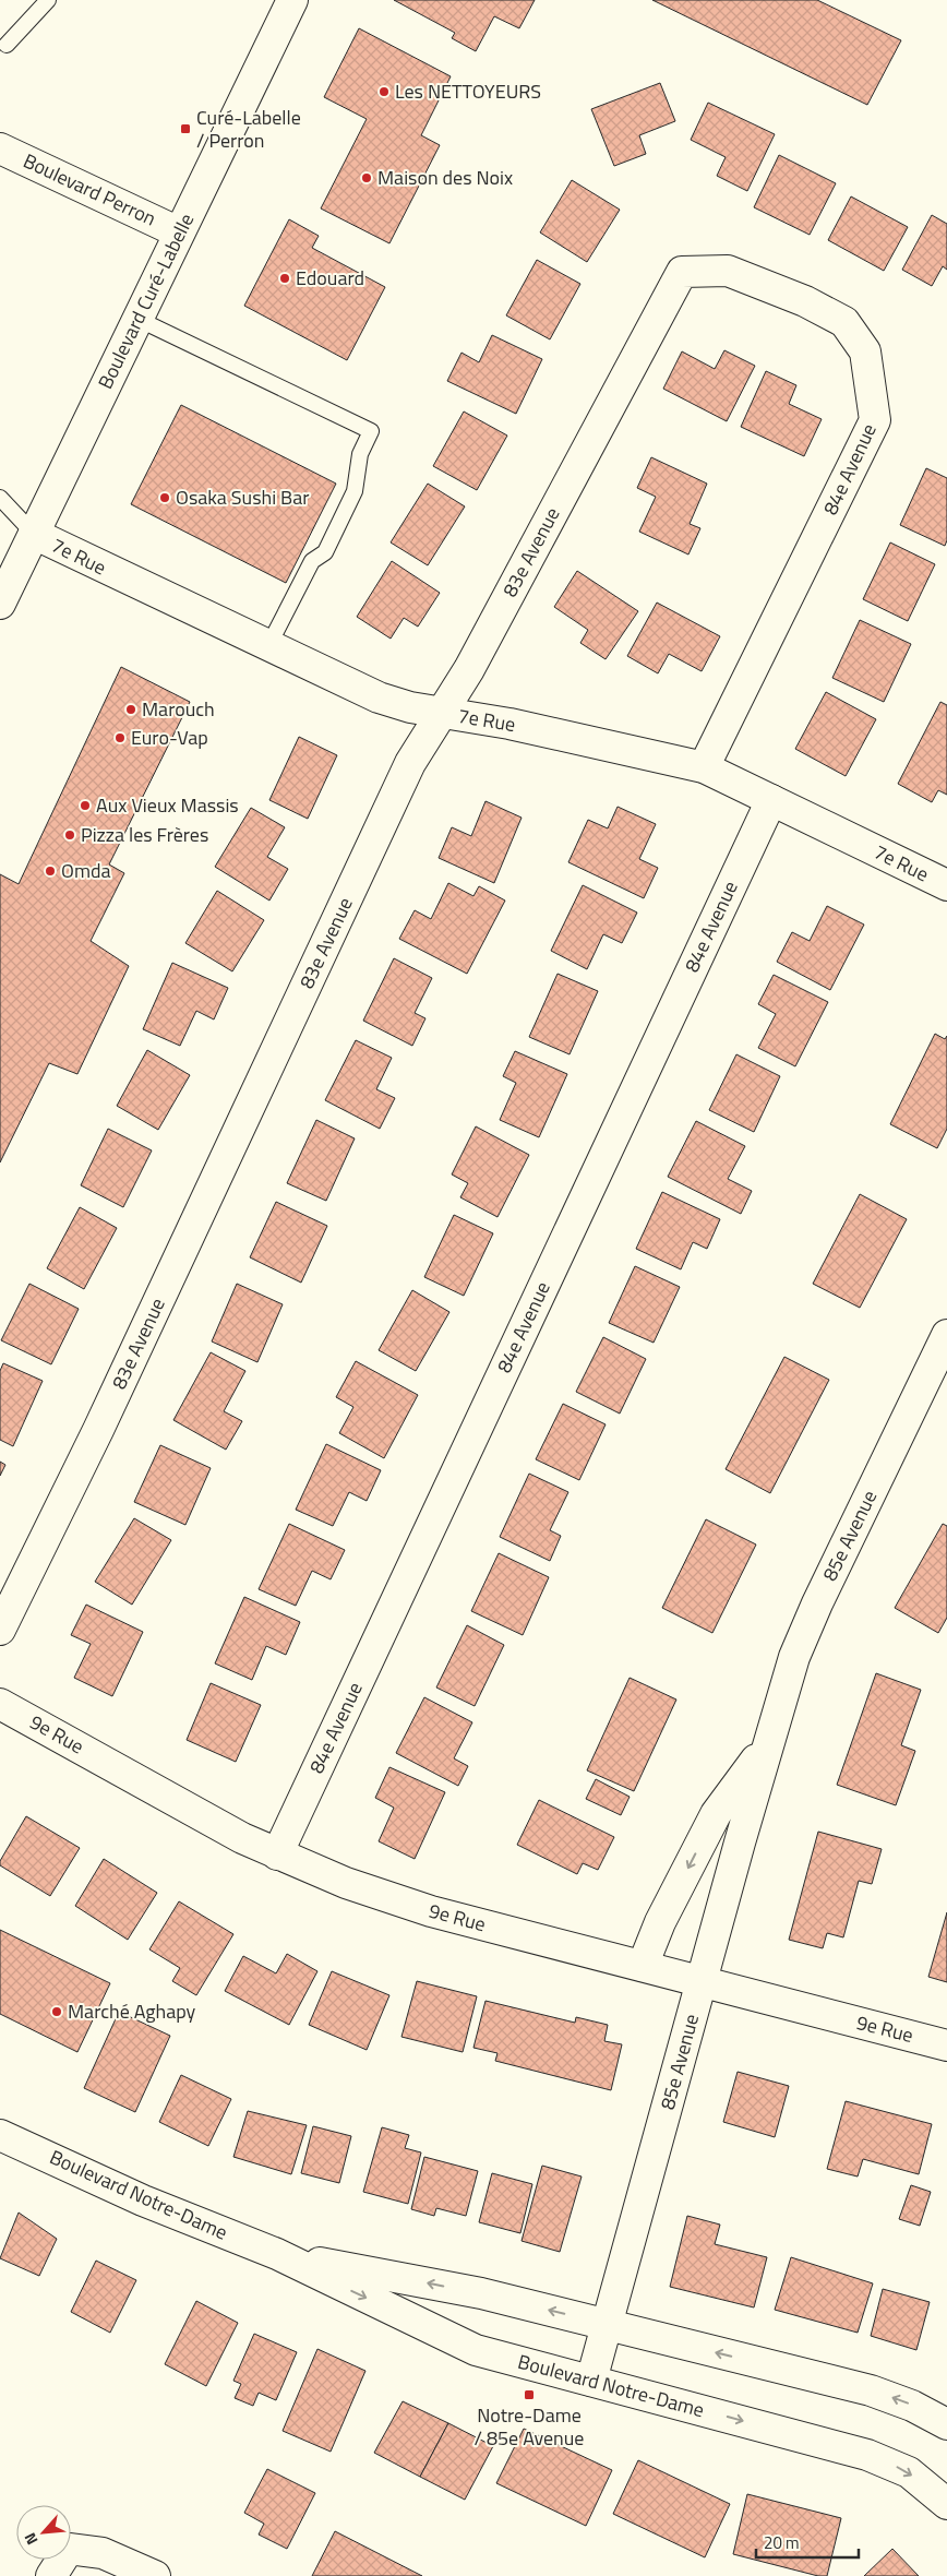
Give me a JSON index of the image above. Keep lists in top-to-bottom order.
{
  "streets": {
    "street": [
      "Boulevard Perron",
      "Boulevard Curé-Labelle",
      "84e Avenue",
      "83e Avenue",
      "7e Rue",
      "85e Avenue",
      "9e Rue",
      "Boulevard Notre-Dame"
    ]
  },
  "crossings": [
    ["Boulevard Perron", "Boulevard Curé-Labelle"],
    ["Boulevard Curé-Labelle", "7e Rue"],
    ["84e Avenue", "83e Avenue"],
    ["84e Avenue", "7e Rue"],
    ["84e Avenue", "9e Rue"],
    ["83e Avenue", "7e Rue"],
    ["85e Avenue", "9e Rue"],
    ["85e Avenue", "Boulevard Notre-Dame"]
  ],
  "places": {
    "other": [
      "Les NETTOYEURS",
      "Maison des Noix",
      "Edouard",
      "Osaka Sushi Bar",
      "Marouch",
      "Euro-Vap",
      "Aux Vieux Massis",
      "Pizza les Frères",
      "Omda",
      "Marché Aghapy"
    ],
    "transit": ["Curé-Labelle / Perron", "Notre-Dame / 85e Avenue"]
  },
  "scale_bar": "20 m",
  "north": "bottom left"
}
